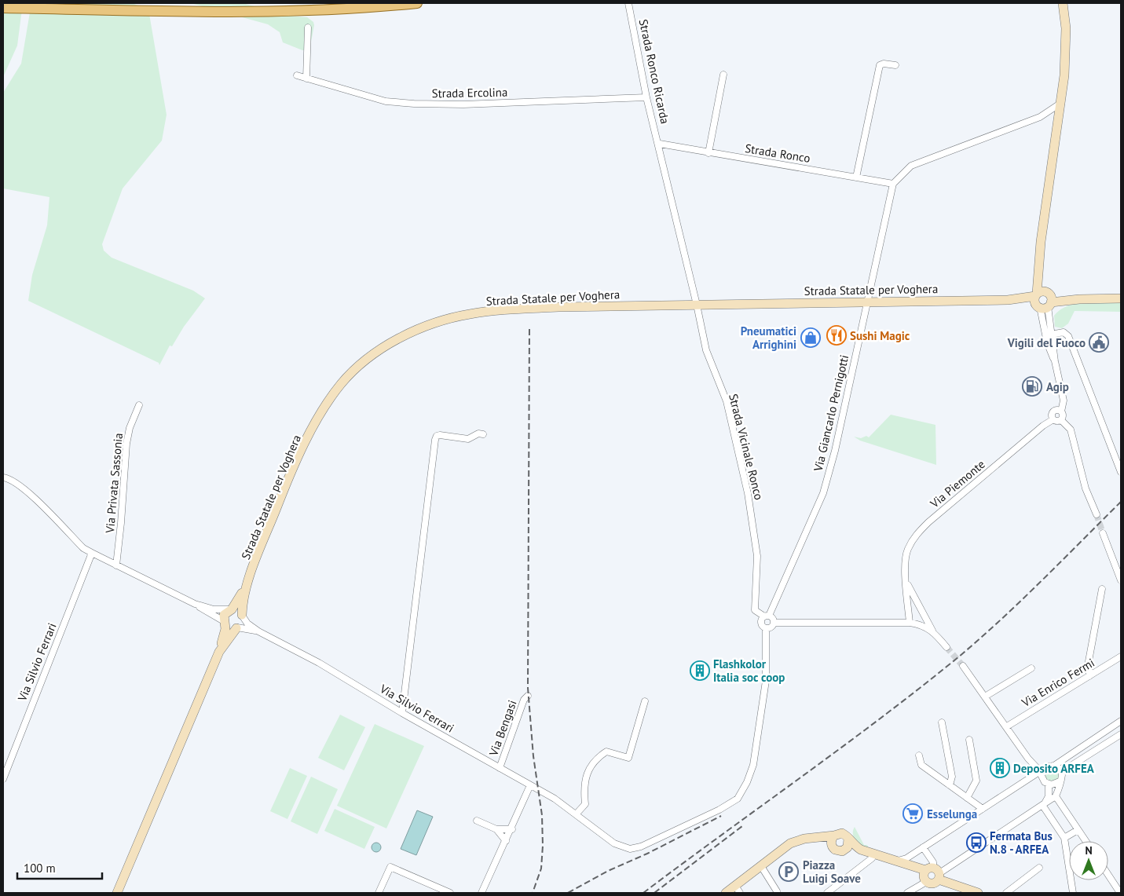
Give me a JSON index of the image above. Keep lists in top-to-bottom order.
{
  "streets": {
    "main road": ["Strada Statale per Voghera"],
    "street": [
      "Strada Ronco Ricarda",
      "Strada Ercolina",
      "Strada Ronco",
      "Via Giancarlo Pernigotti",
      "Strada Vicinale Ronco",
      "Via Privata Sassonia",
      "Via Piemonte",
      "Via Silvio Ferrari",
      "Via Enrico Fermi",
      "Via Bengasi"
    ]
  },
  "crossings": [
    ["Strada Ronco Ricarda", "Strada Ercolina"],
    ["Strada Ronco Ricarda", "Strada Ronco"],
    ["Strada Ronco Ricarda", "Strada Vicinale Ronco"],
    ["Strada Ronco", "Via Giancarlo Pernigotti"],
    ["Strada Ronco", "Strada Vicinale Ronco"],
    ["Strada Statale per Voghera", "Via Giancarlo Pernigotti"],
    ["Strada Statale per Voghera", "Strada Vicinale Ronco"],
    ["Strada Statale per Voghera", "Via Silvio Ferrari"],
    ["Via Giancarlo Pernigotti", "Strada Vicinale Ronco"],
    ["Via Giancarlo Pernigotti", "Via Silvio Ferrari"],
    ["Strada Vicinale Ronco", "Via Silvio Ferrari"],
    ["Via Silvio Ferrari", "Via Bengasi"]
  ],
  "places": {
    "restaurant": ["Sushi Magic"],
    "shop": ["Pneumatici Arrighini"],
    "public building": ["Vigili del Fuoco"],
    "fuel station": ["Agip"],
    "building": ["Flashkolor Italia soc coop", "Deposito ARFEA"],
    "supermarket": ["Esselunga"],
    "bus stop": ["Fermata Bus N.8 - ARFEA"],
    "parking": ["Piazza Luigi Soave"]
  },
  "scale_bar": "100 m",
  "north": "top"
}
